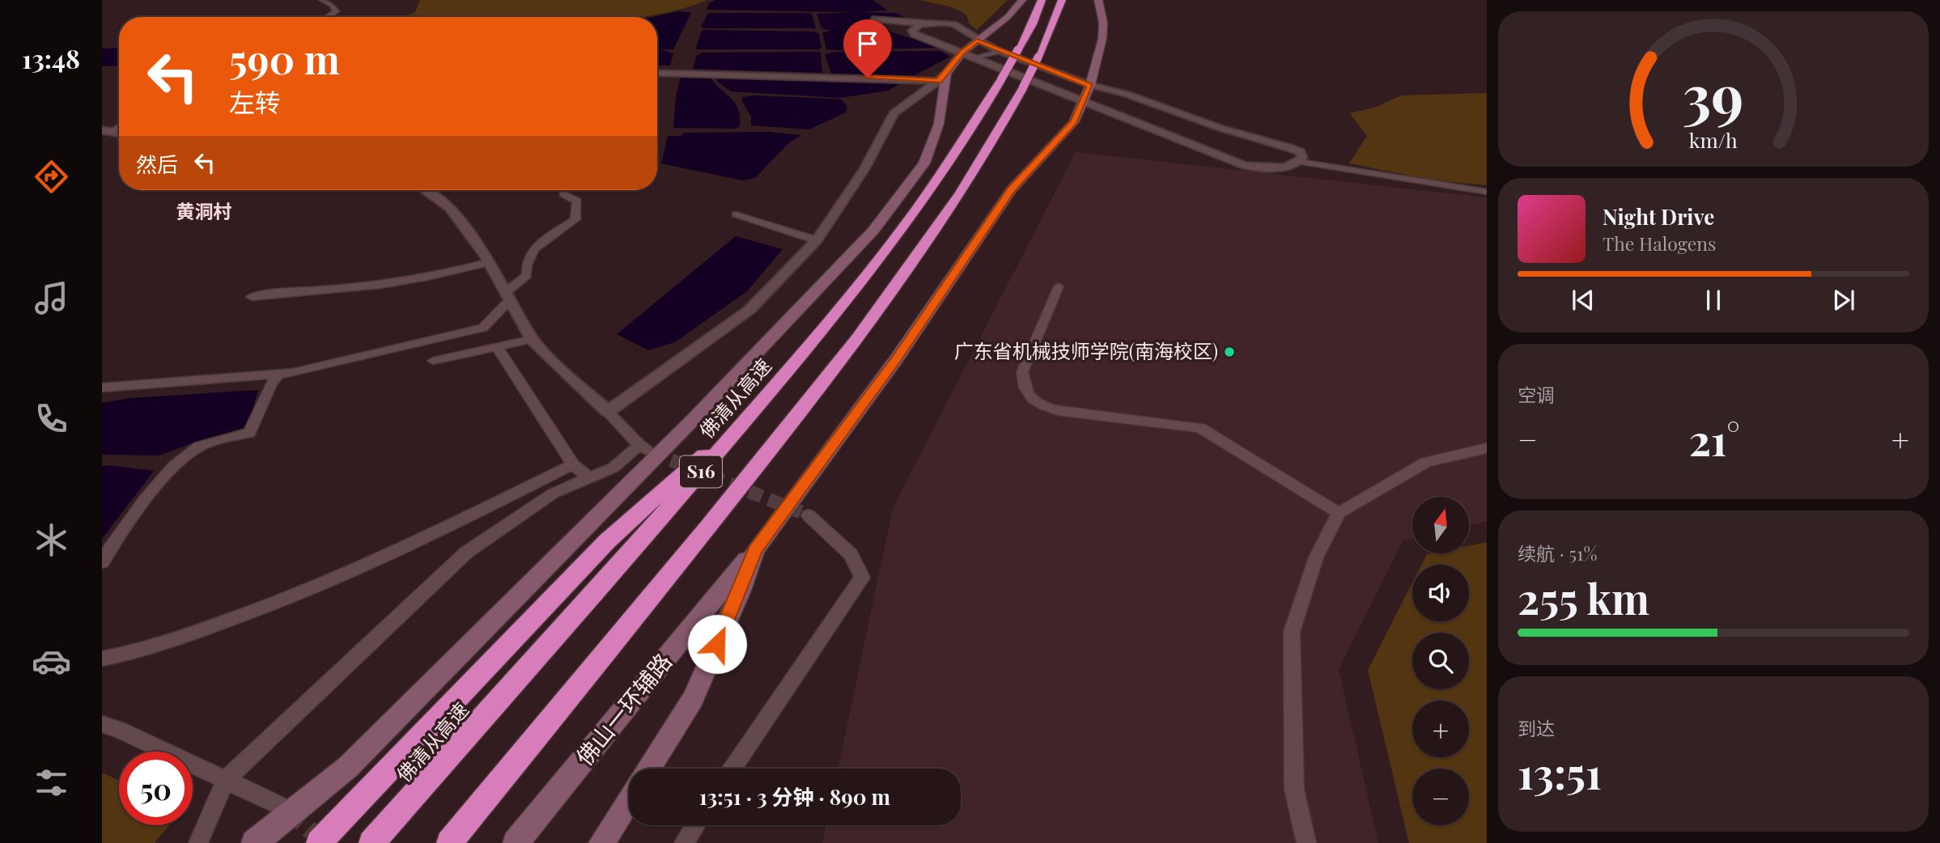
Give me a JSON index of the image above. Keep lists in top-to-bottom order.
{
  "streets": {
    "highway": ["佛清从高速", "S16"],
    "main road": ["佛山一环辅路"]
  },
  "districts": ["黄洞村"],
  "places": ["广东省机械技师学院(南海校区)"],
  "north": "top",
  "page": {
    "tabs": "13:48",
    "turn": ["590 m", "左转"],
    "then": "然后",
    "song": ["Night Drive", "The Halogens"],
    "tile": [
      "空调",
      ["续航 · 51%", "255 km"],
      ["到达", "13:51"]
    ],
    "heat": ["−", "21°", "+"],
    "map_buttons": ["+", "−"],
    "limit": "50",
    "trip": "13:51 · 3 分钟 · 890 m",
    "gauge": ["39", "km/h"]
  }
}
